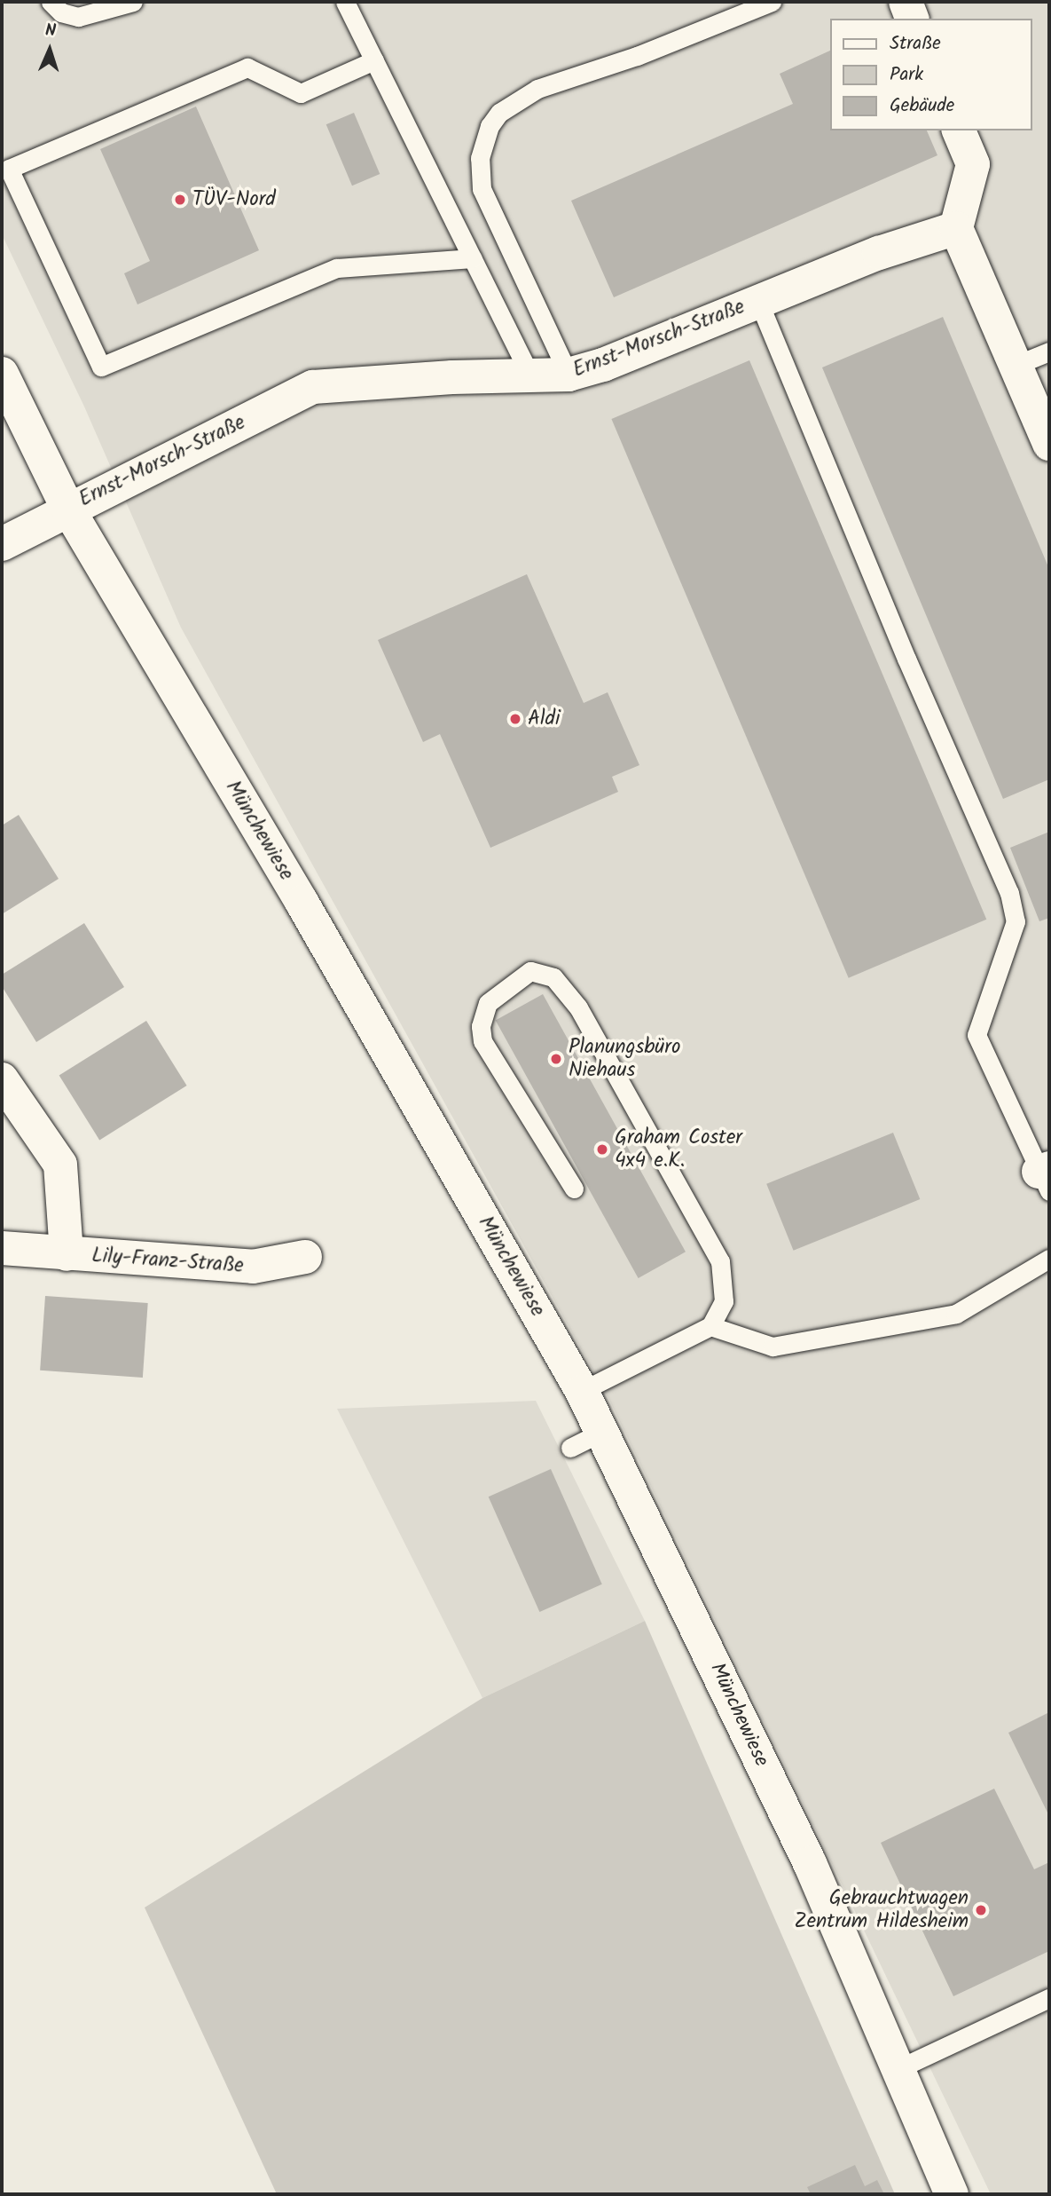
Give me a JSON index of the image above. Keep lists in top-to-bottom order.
{
  "streets": {
    "main road": ["Ernst-Morsch-Straße", "Münchewiese", "Lily-Franz-Straße"]
  },
  "crossings": [
    ["Ernst-Morsch-Straße", "Münchewiese"]
  ],
  "places": [
    "TÜV-Nord",
    "Aldi",
    "Planungsbüro Niehaus",
    "Graham Coster 4x4 e.K.",
    "Gebrauchtwagen Zentrum Hildesheim"
  ],
  "legend": ["Straße", "Park", "Gebäude"],
  "north": "top"
}
